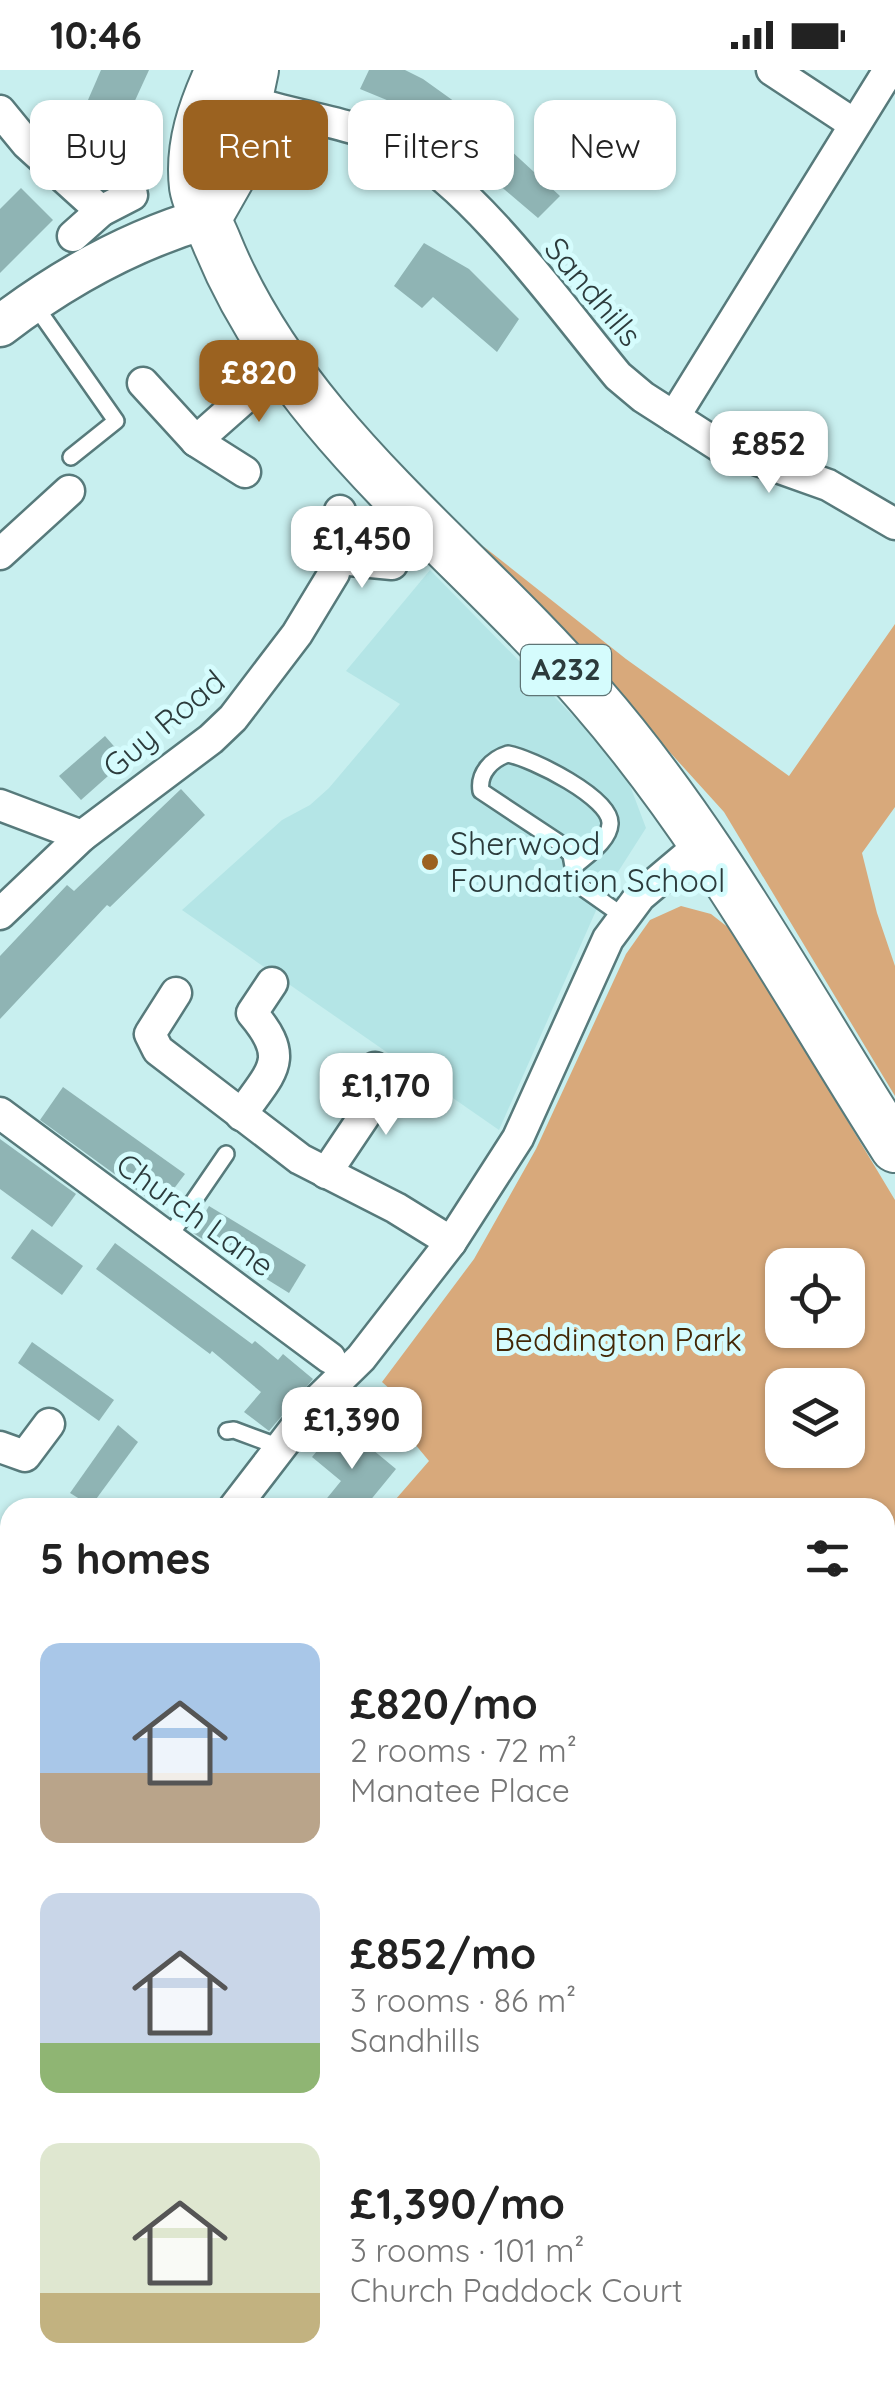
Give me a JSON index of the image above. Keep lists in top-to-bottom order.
{
  "streets": {
    "highway": ["A232"],
    "street": ["Sandhills", "Guy Road", "Church Lane"]
  },
  "crossings": [
    ["Sandhills", "A232"]
  ],
  "parks": ["Beddington Park"],
  "places": ["Sherwood Foundation School"],
  "page": {
    "status": "10:46",
    "chip": [
      "Buy",
      "Rent",
      "Filters",
      "New"
    ],
    "price": [
      "£820",
      "£852",
      "£1,450",
      "£1,170",
      "£1,390"
    ],
    "heading": "5 homes",
    "list": [
      {
        "name": "£820/mo",
        "note": "2 rooms · 72 m² · Manatee Place"
      },
      {
        "name": "£852/mo",
        "note": "3 rooms · 86 m² · Sandhills"
      },
      {
        "name": "£1,390/mo",
        "note": "3 rooms · 101 m² · Church Paddock Court"
      }
    ]
  }
}
